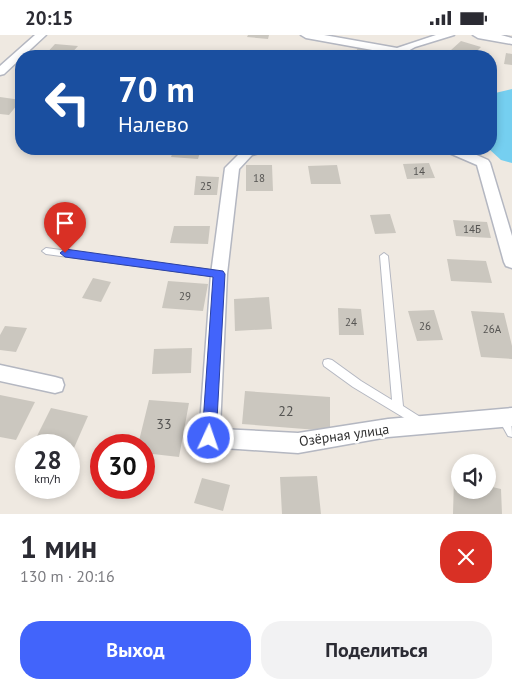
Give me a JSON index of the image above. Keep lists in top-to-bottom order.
{
  "streets": {
    "street": ["Озёрная улица"]
  },
  "house_numbers": [
    "14",
    "18",
    "25",
    "14Б",
    "29",
    "24",
    "26",
    "26А",
    "22",
    "33"
  ],
  "page": {
    "status": "20:15",
    "turn": ["70 m", "Налево"],
    "speed": "28 km/h",
    "limit": "30",
    "heading": ["1 мин", "130 m · 20:16"],
    "buttons": ["Выход", "Поделиться"]
  }
}
